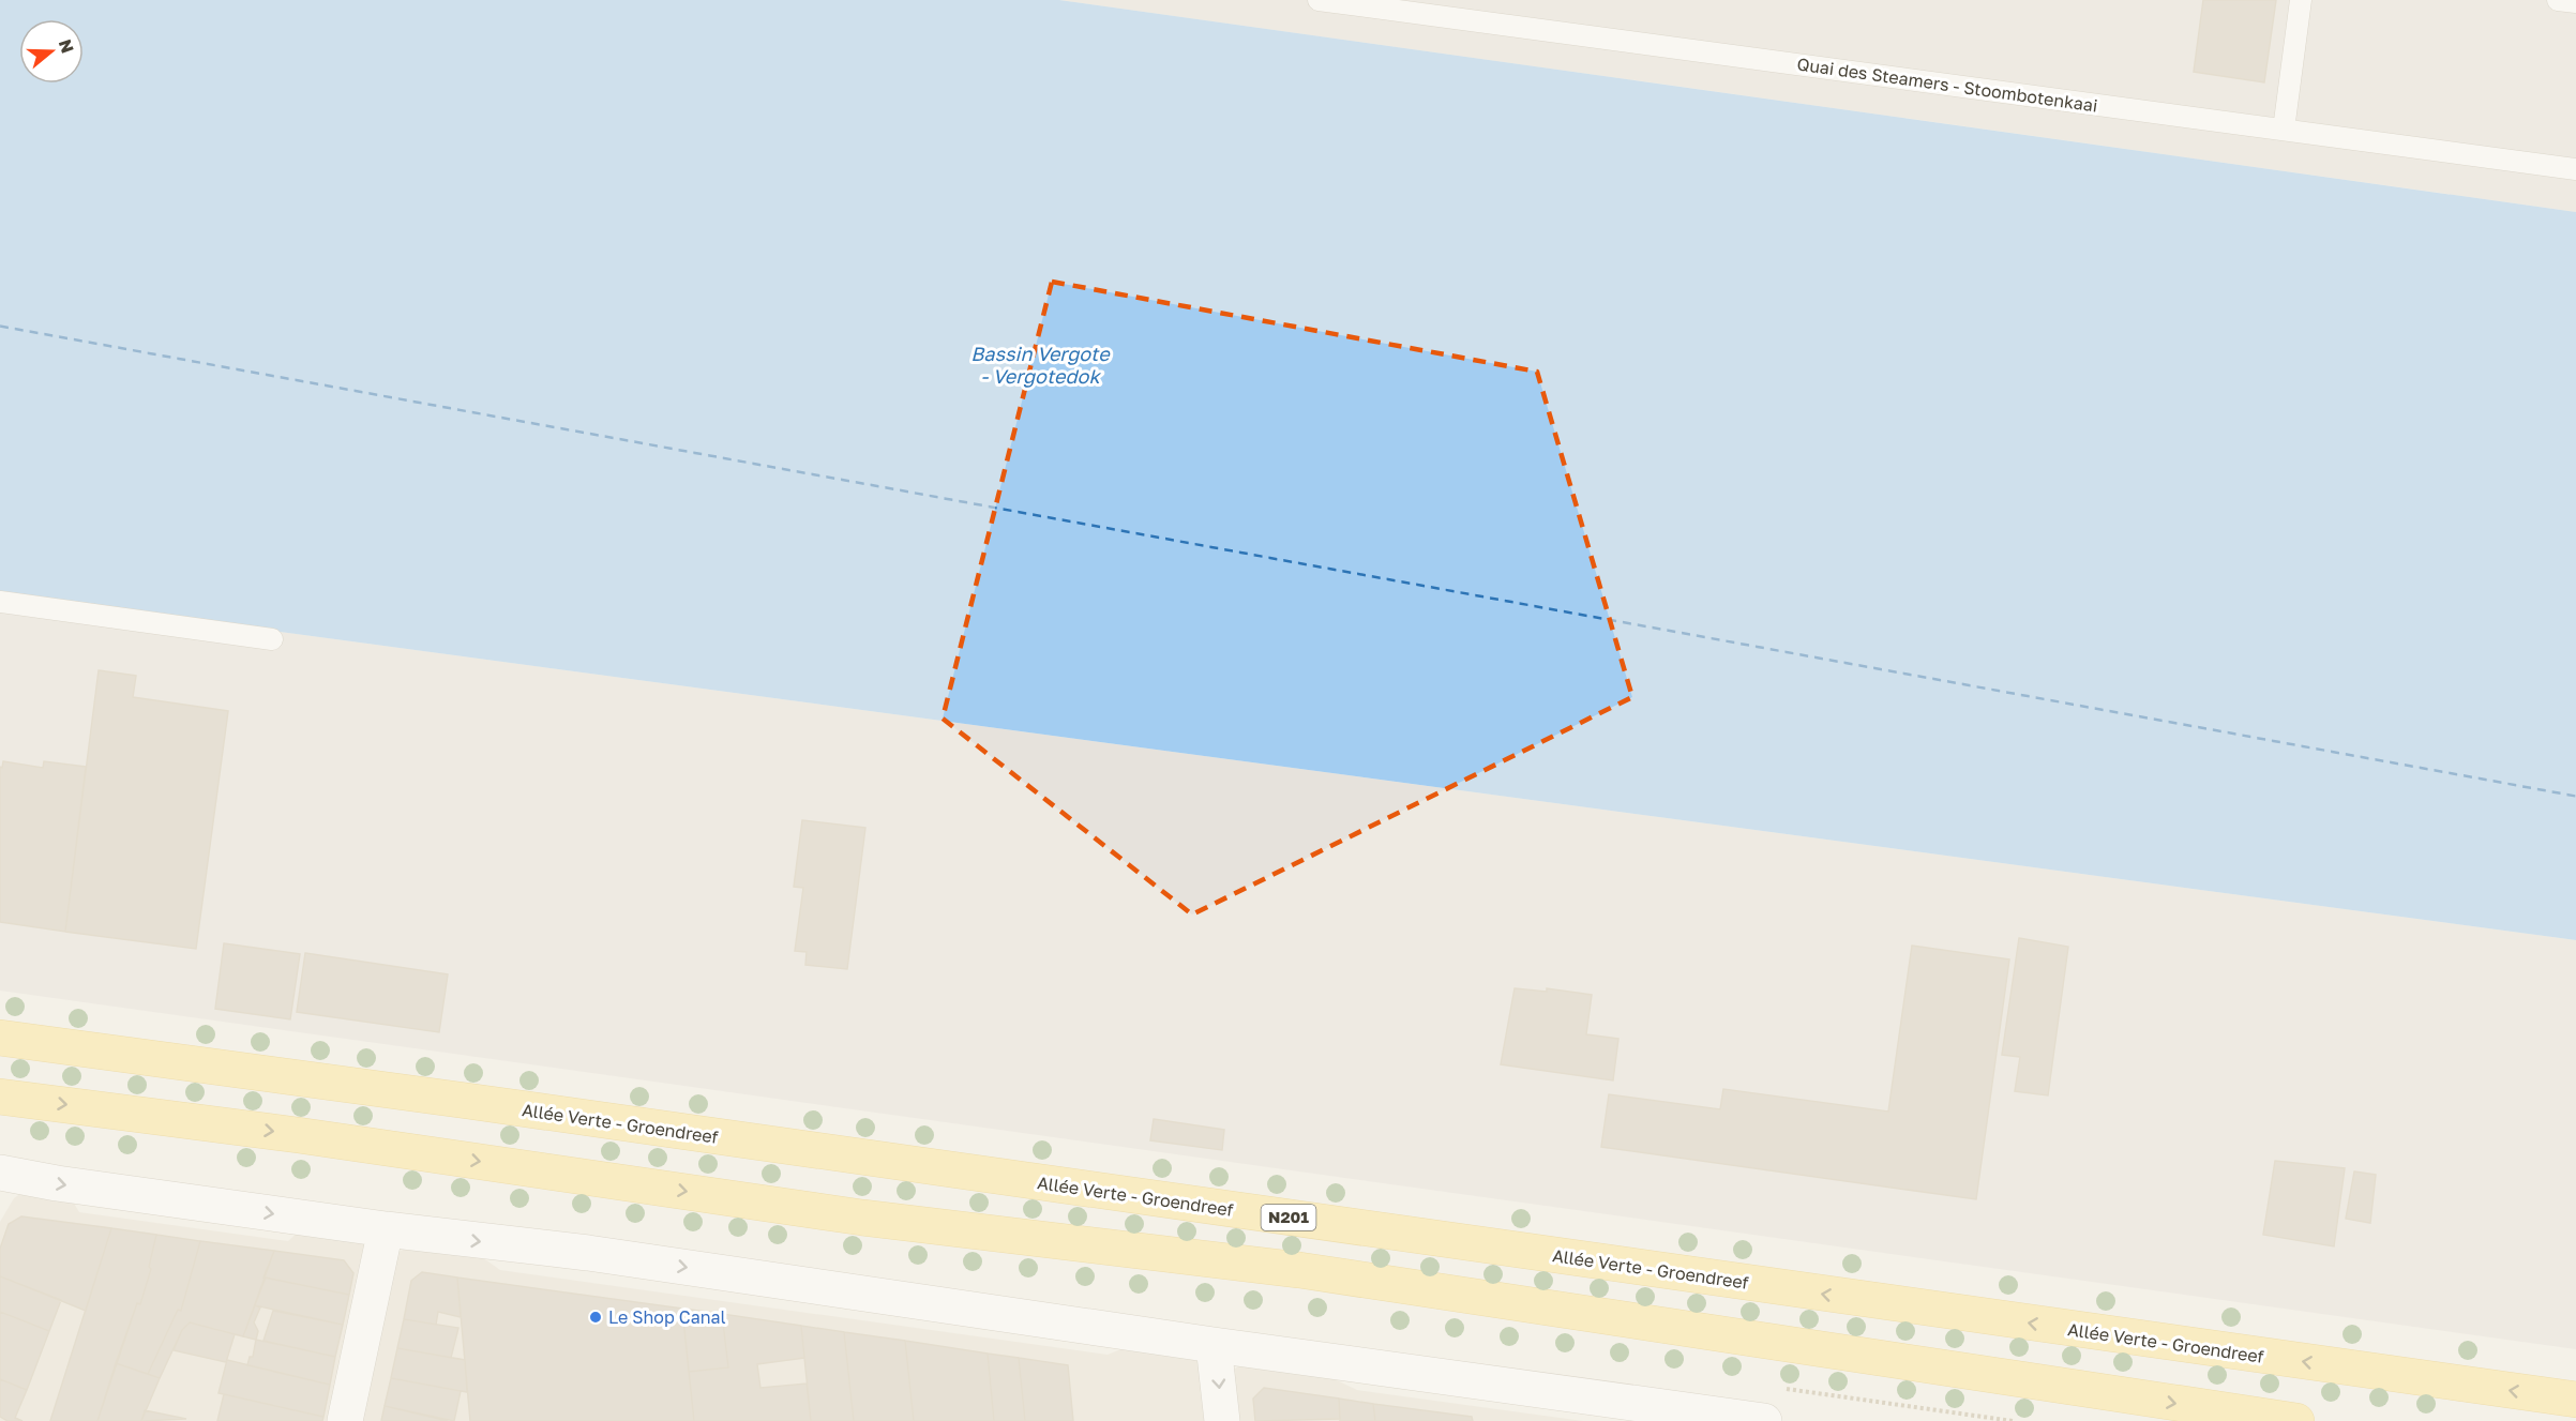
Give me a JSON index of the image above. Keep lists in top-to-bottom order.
{
  "streets": {
    "main road": ["Allée Verte - Groendreef", "N201"],
    "lane": ["Quai des Steamers - Stoombotenkaai"]
  },
  "water": ["Bassin Vergote - Vergotedok"],
  "places": ["Le Shop Canal"],
  "north": "right"
}
